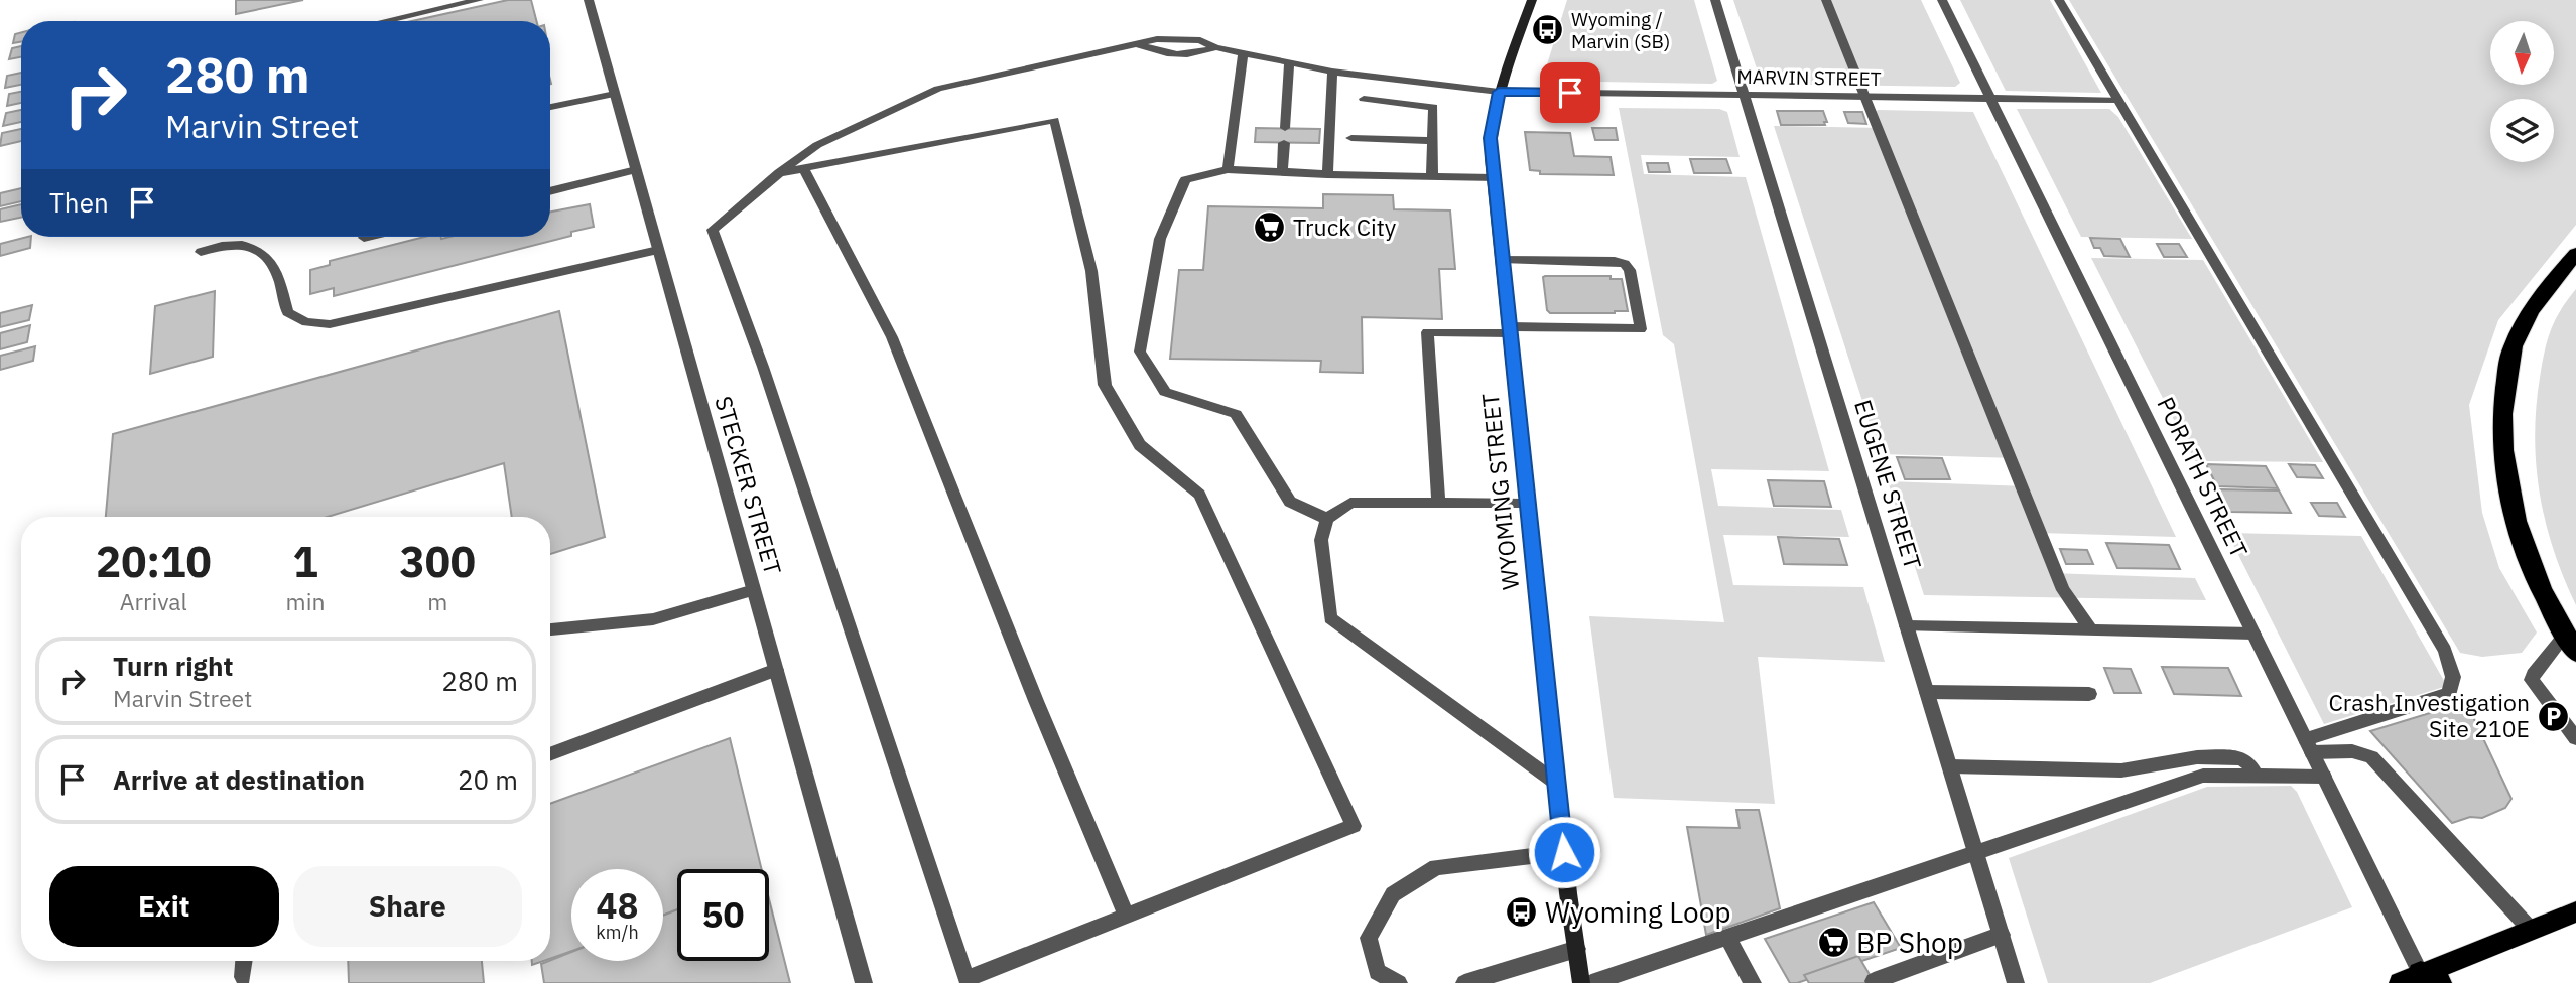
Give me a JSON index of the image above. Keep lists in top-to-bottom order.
{
  "streets": {
    "main road": ["WYOMING STREET"],
    "street": [
      "MARVIN STREET",
      "PORATH STREET",
      "EUGENE STREET",
      "STECKER STREET"
    ]
  },
  "crossings": [
    ["MARVIN STREET", "PORATH STREET"],
    ["MARVIN STREET", "EUGENE STREET"],
    ["MARVIN STREET", "WYOMING STREET"]
  ],
  "places": {
    "bus stop": ["Wyoming / Marvin (SB)", "Wyoming Loop"],
    "supermarket": ["Truck City", "BP Shop"],
    "parking": ["Crash Investigation Site 210E"]
  },
  "north": "bottom",
  "page": {
    "turn": ["280 m", "Marvin Street"],
    "then": "Then",
    "eta": [
      "20:10",
      "Arrival",
      "1",
      "min",
      "300",
      "m"
    ],
    "list": [
      {
        "name": "Turn right",
        "note": "Marvin Street",
        "value": "280 m"
      },
      {
        "name": "Arrive at destination",
        "value": "20 m"
      }
    ],
    "buttons": ["Exit", "Share"],
    "speed": "48 km/h",
    "limit": "50"
  }
}
